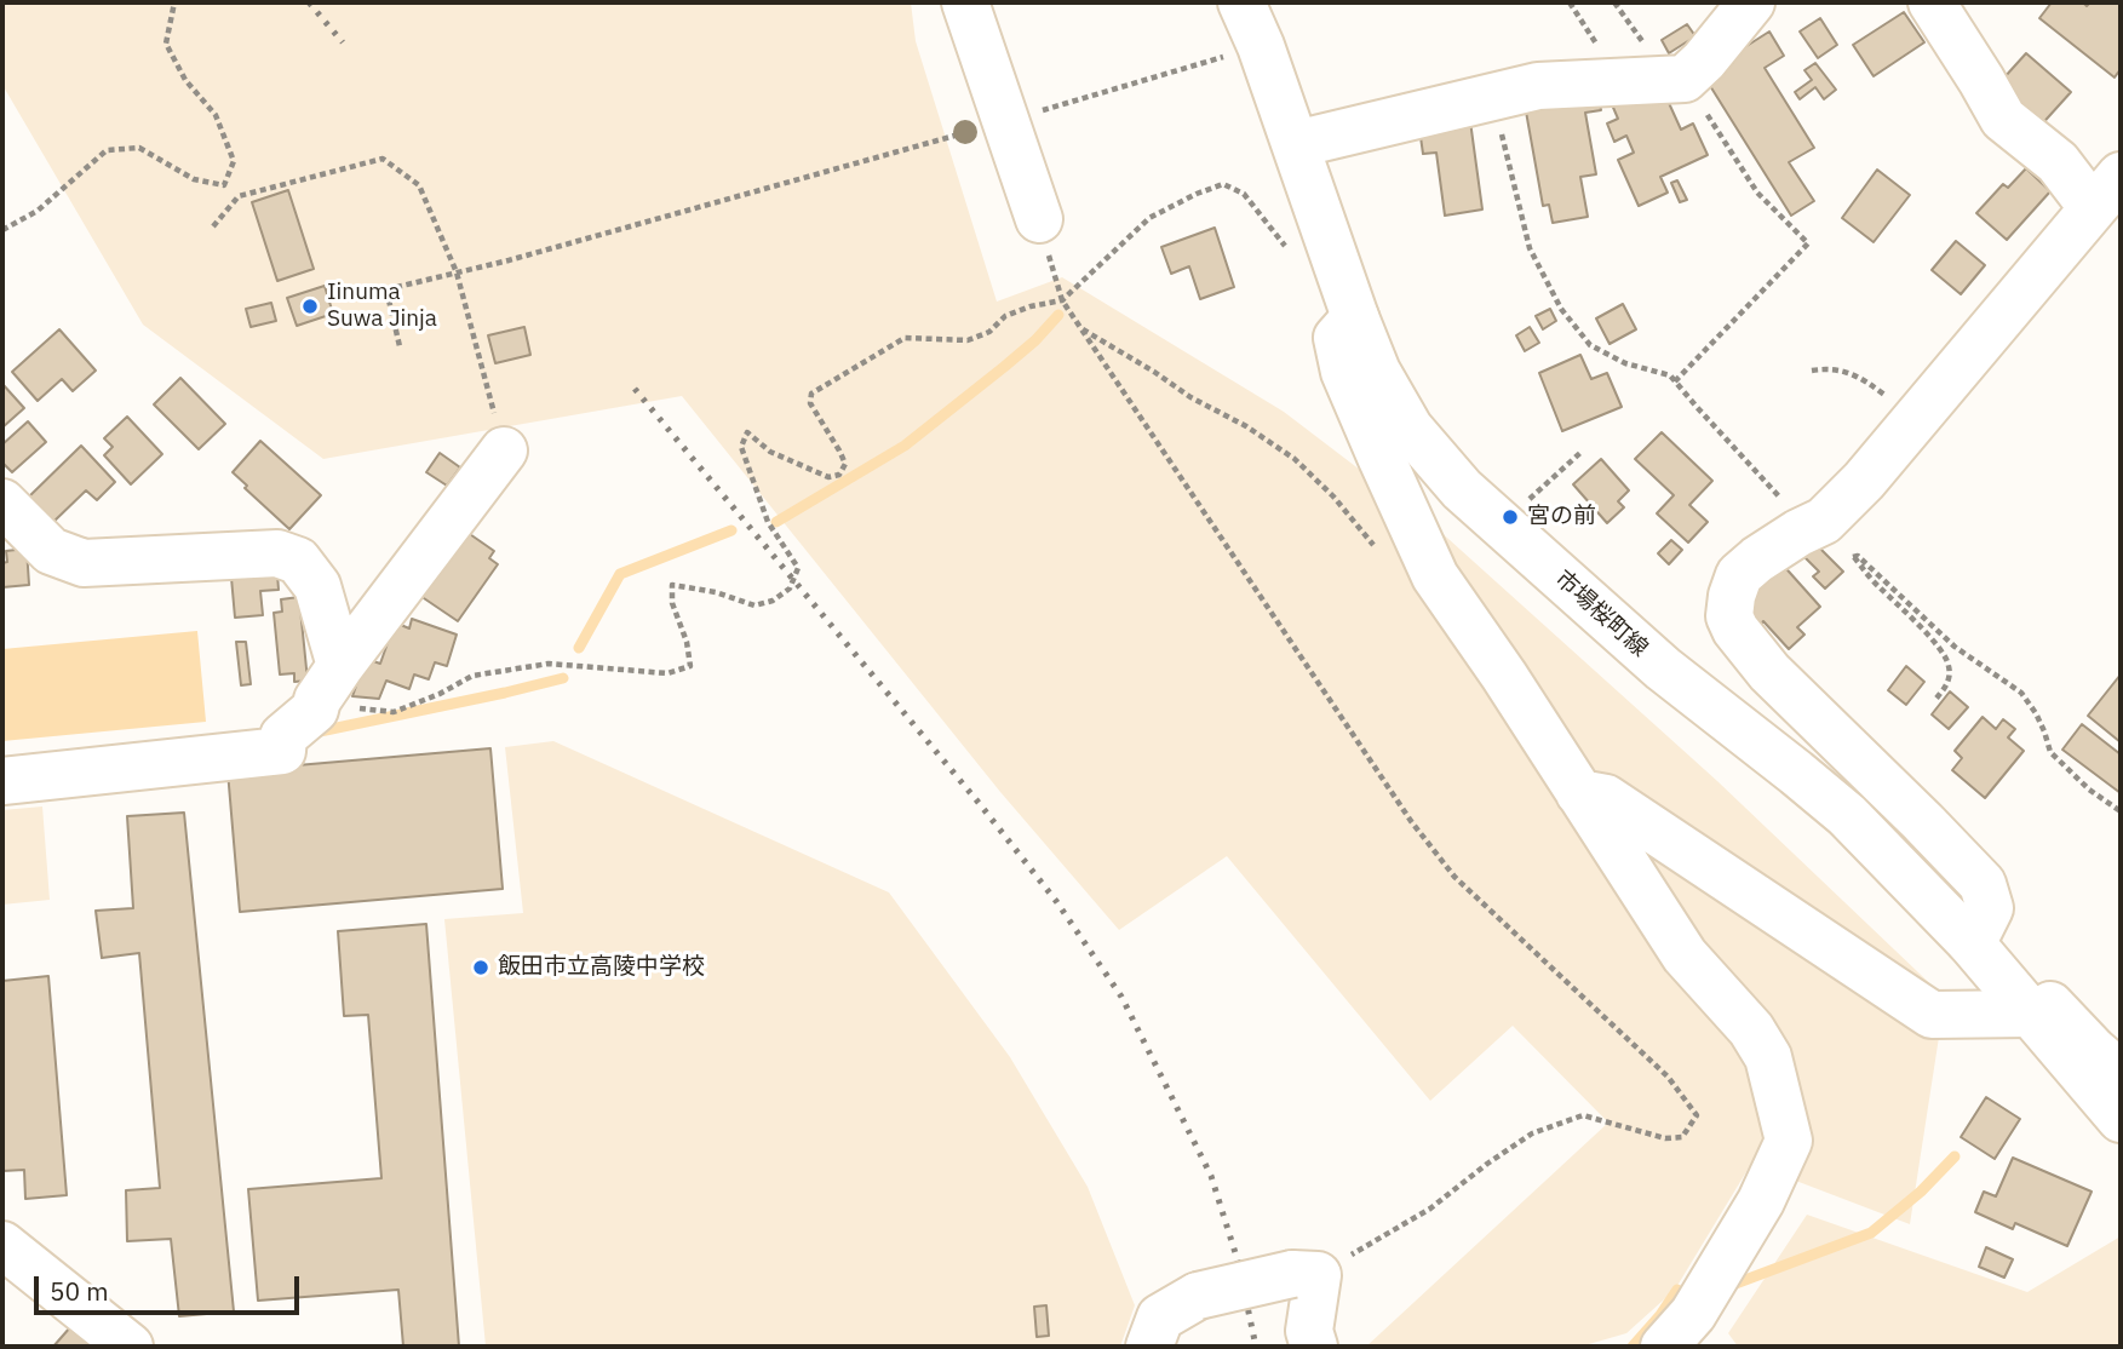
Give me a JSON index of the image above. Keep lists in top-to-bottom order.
{
  "streets": {
    "street": ["市場桜町線"]
  },
  "places": ["Iinuma Suwa Jinja", "宮の前", "飯田市立高陵中学校"],
  "scale_bar": "50 m"
}
